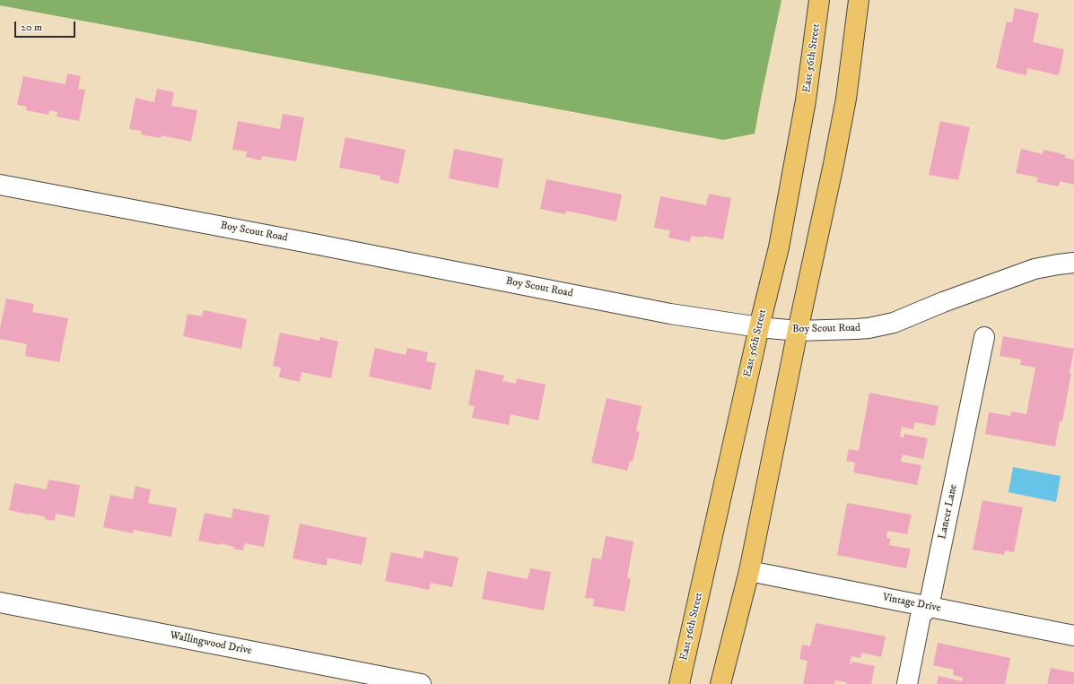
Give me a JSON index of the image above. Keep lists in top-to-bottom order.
{
  "streets": {
    "main road": ["East 56th Street"],
    "street": [
      "Boy Scout Road",
      "Lancer Lane",
      "Vintage Drive",
      "Wallingwood Drive"
    ]
  },
  "crossings": [
    ["East 56th Street", "Boy Scout Road"],
    ["Lancer Lane", "Vintage Drive"]
  ],
  "scale_bar": "20 m"
}
